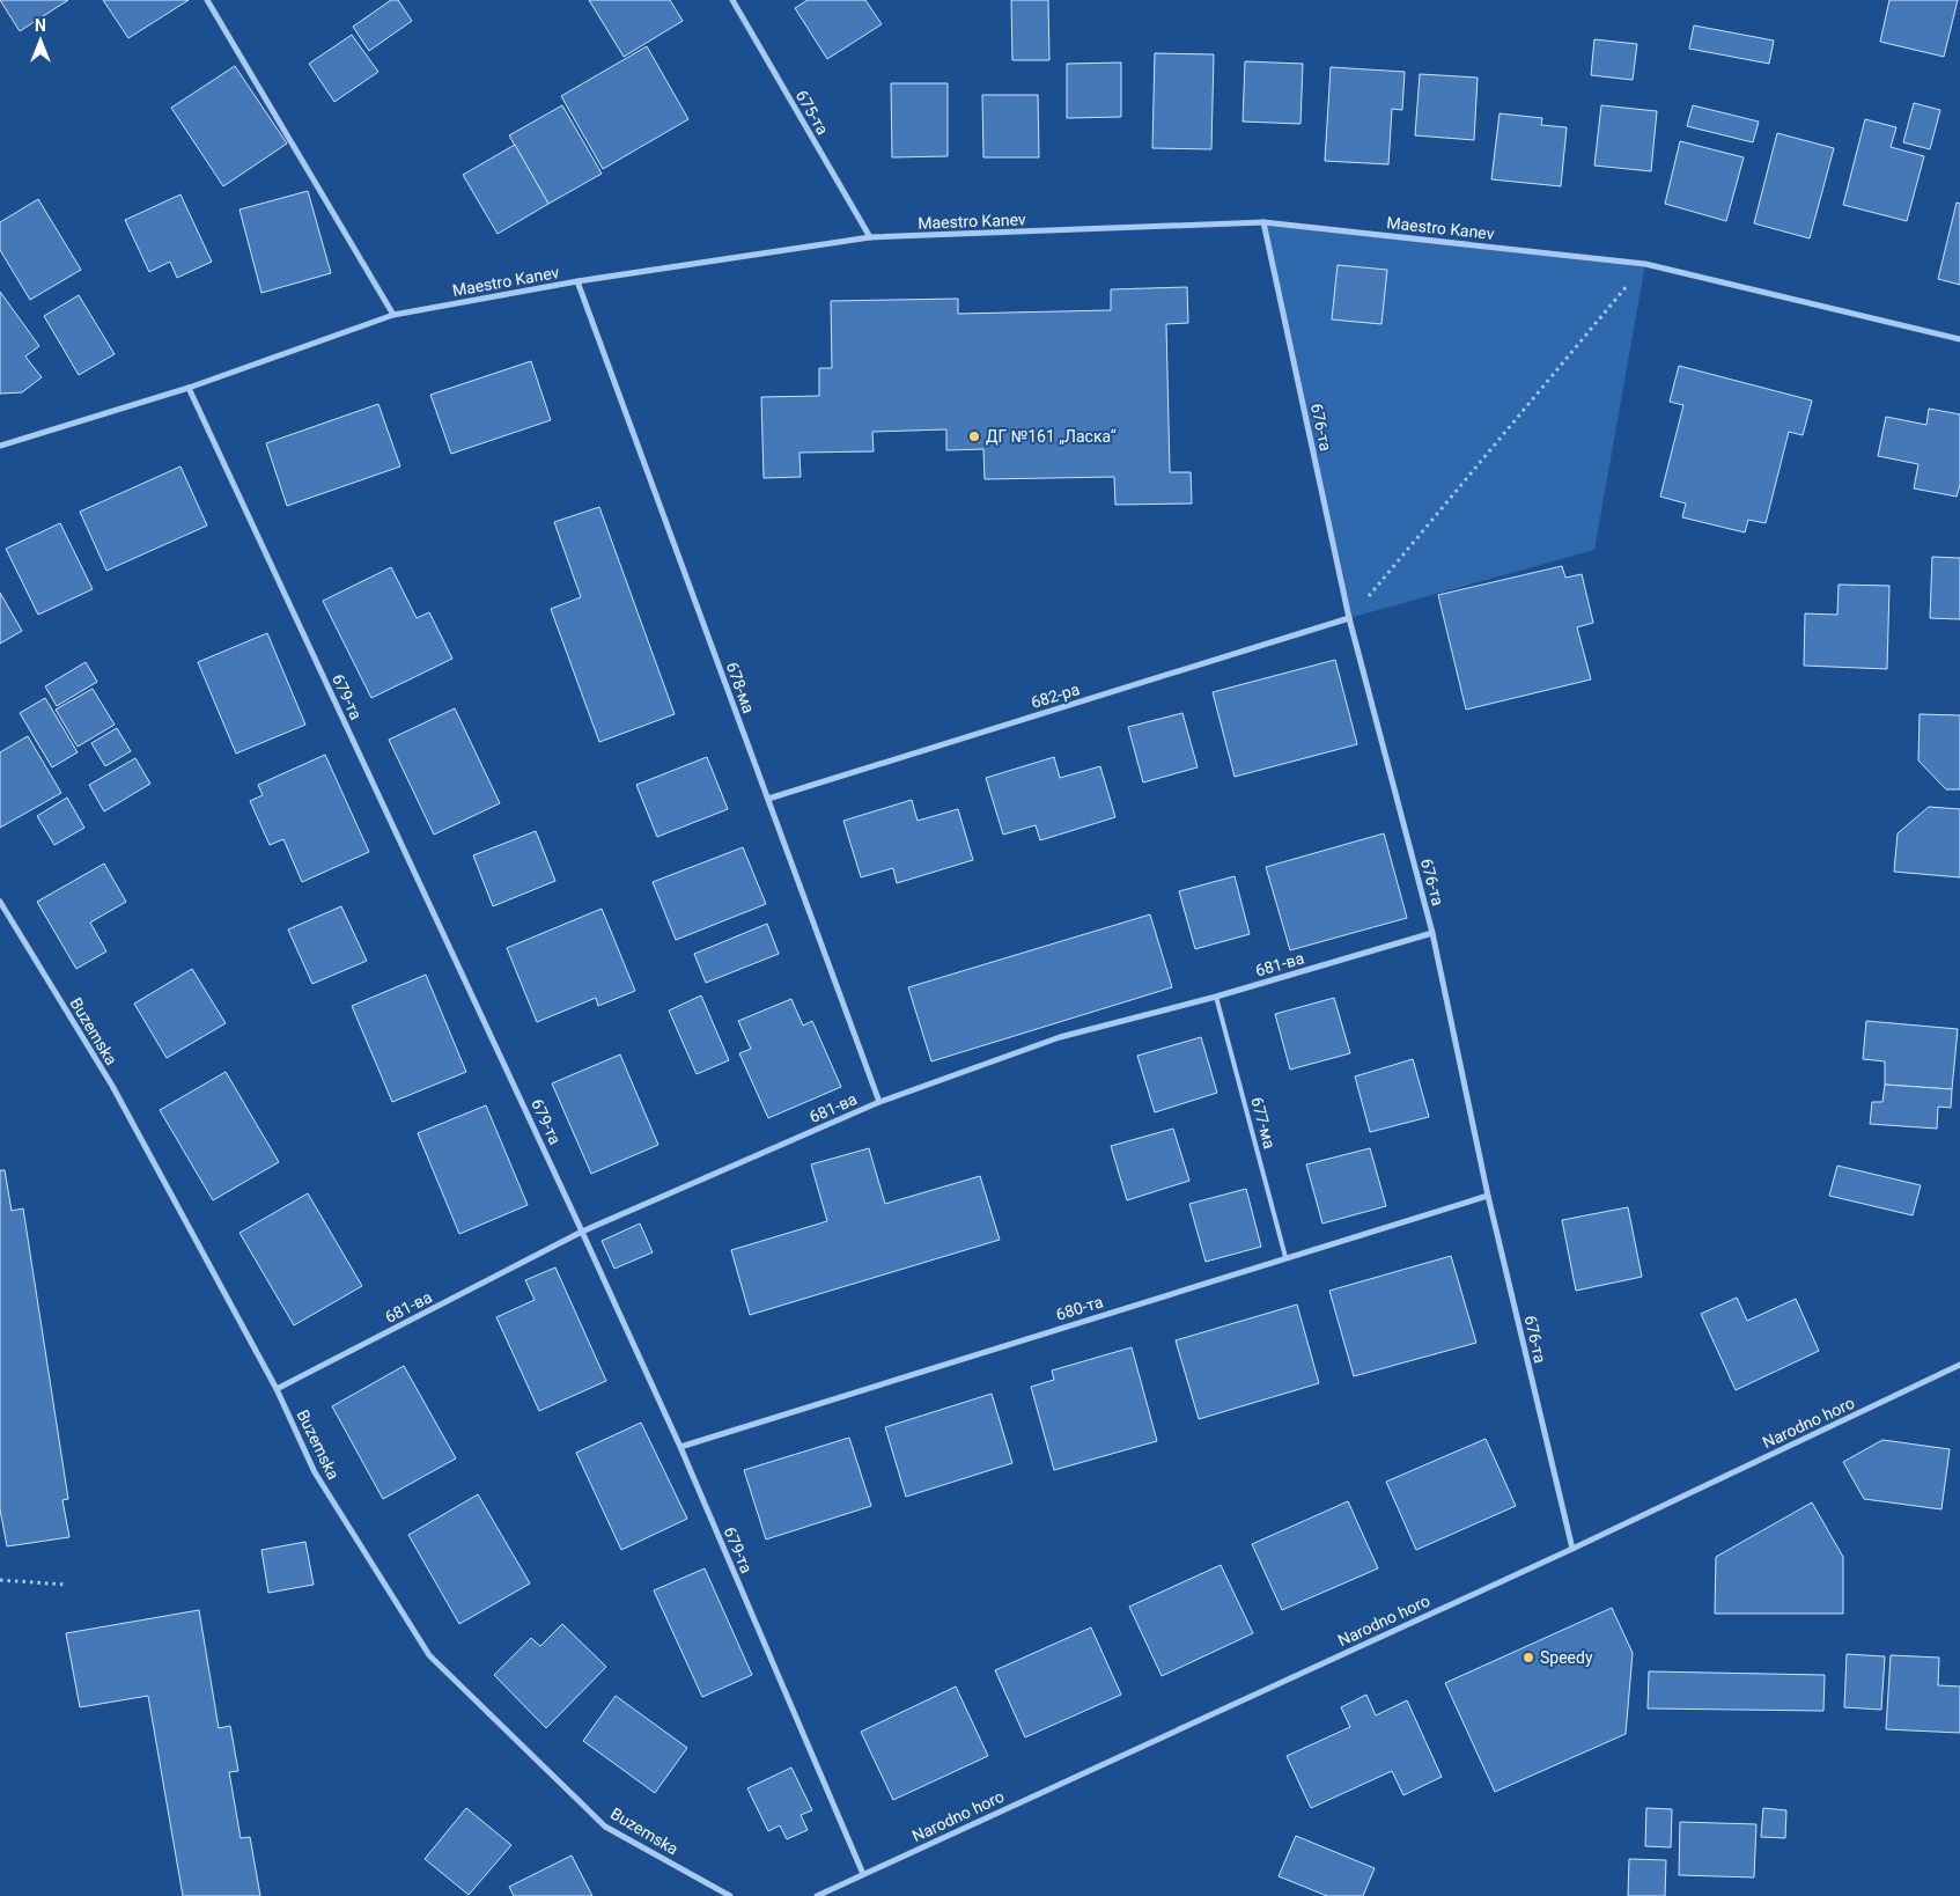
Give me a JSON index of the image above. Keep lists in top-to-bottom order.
{
  "streets": {
    "street": [
      "675-та",
      "Maestro Kanev",
      "676-та",
      "678-ма",
      "682-ра",
      "679-та",
      "681-ва",
      "Buzemska",
      "680-та",
      "Narodno horo"
    ],
    "lane": ["677-ма"]
  },
  "crossings": [
    ["675-та", "Maestro Kanev"],
    ["Maestro Kanev", "676-та"],
    ["Maestro Kanev", "678-ма"],
    ["Maestro Kanev", "679-та"],
    ["676-та", "682-ра"],
    ["676-та", "681-ва"],
    ["676-та", "680-та"],
    ["676-та", "Narodno horo"],
    ["678-ма", "682-ра"],
    ["678-ма", "681-ва"],
    ["679-та", "681-ва"],
    ["679-та", "680-та"],
    ["679-та", "Narodno horo"],
    ["681-ва", "Buzemska"],
    ["681-ва", "677-ма"],
    ["677-ма", "680-та"]
  ],
  "places": ["ДГ №161 „Ласка“", "Speedy"],
  "north": "top"
}
